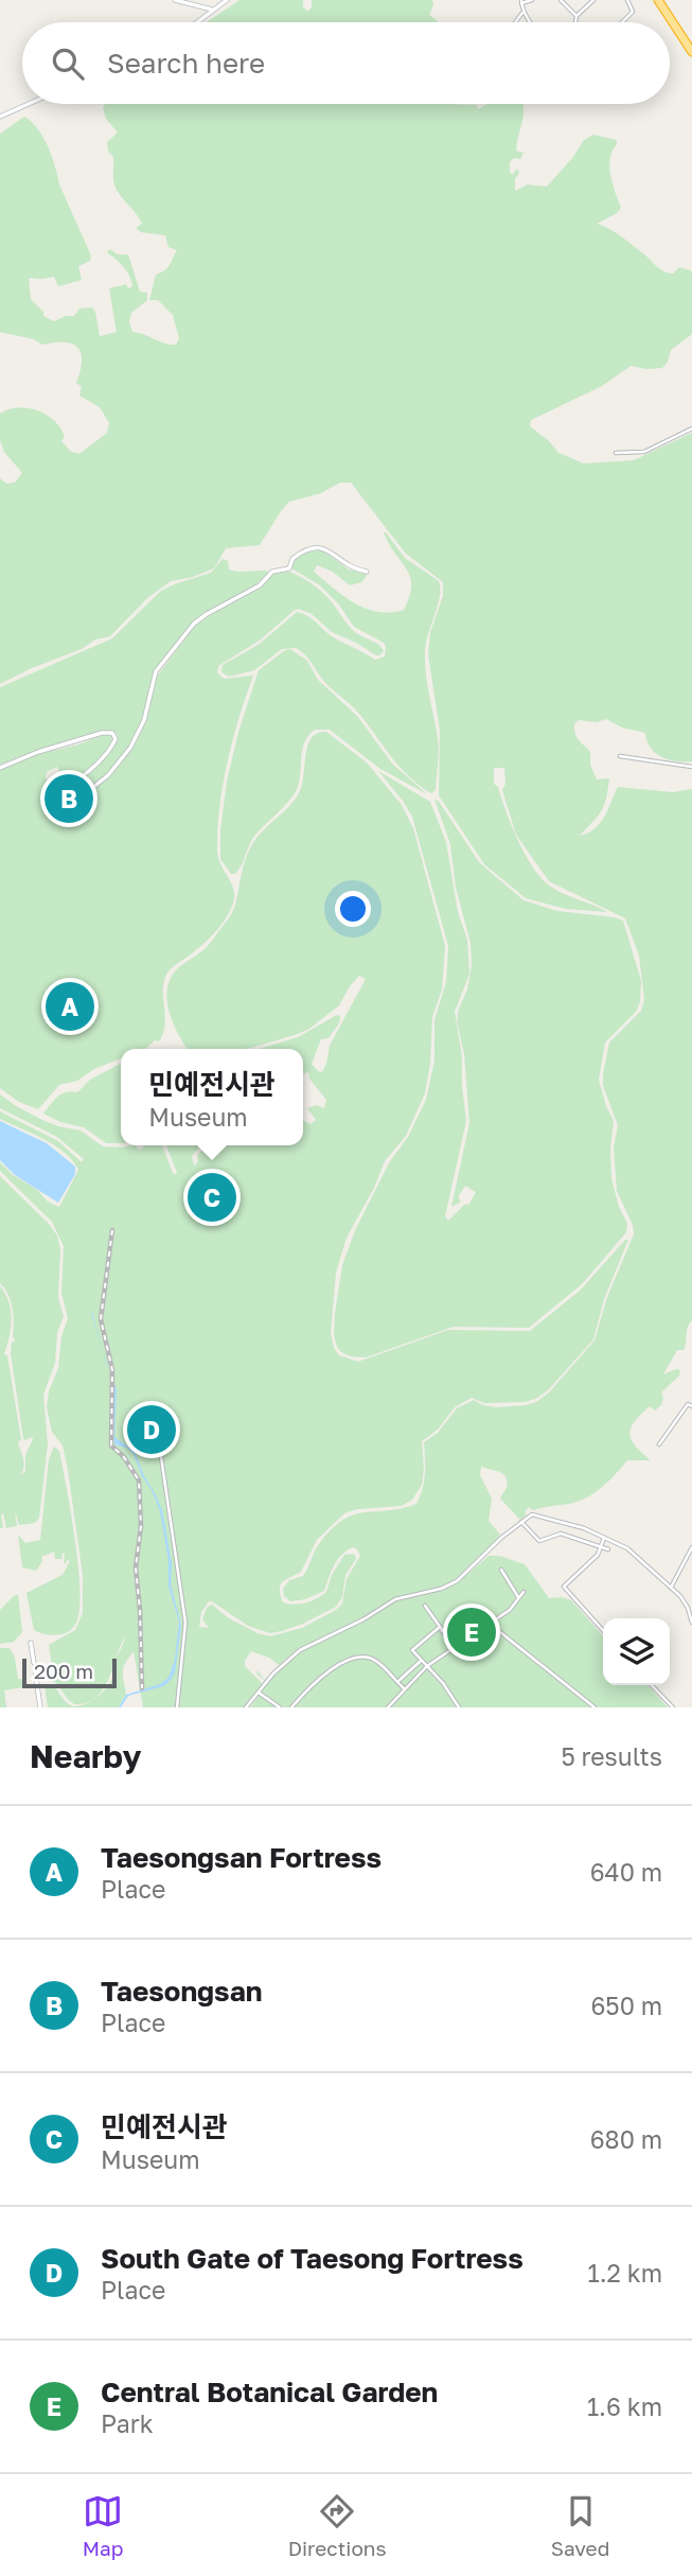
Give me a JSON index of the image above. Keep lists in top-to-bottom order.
{
  "scale_bar": "200 m",
  "page": {
    "search": "Search here",
    "pins": [
      "B",
      "A",
      "C",
      "D",
      "E"
    ],
    "popup": ["민예전시관", "Museum"],
    "scale": "200 m",
    "heading": ["Nearby", "5 results"],
    "list": [
      {
        "mark": "A",
        "name": "Taesongsan Fortress",
        "note": "Place",
        "value": "640 m"
      },
      {
        "mark": "B",
        "name": "Taesongsan",
        "note": "Place",
        "value": "650 m"
      },
      {
        "mark": "C",
        "name": "민예전시관",
        "note": "Museum",
        "value": "680 m"
      },
      {
        "mark": "D",
        "name": "South Gate of Taesong Fortress",
        "note": "Place",
        "value": "1.2 km"
      },
      {
        "mark": "E",
        "name": "Central Botanical Garden",
        "note": "Park",
        "value": "1.6 km"
      }
    ],
    "nav": ["Map", "Directions", "Saved"]
  }
}
